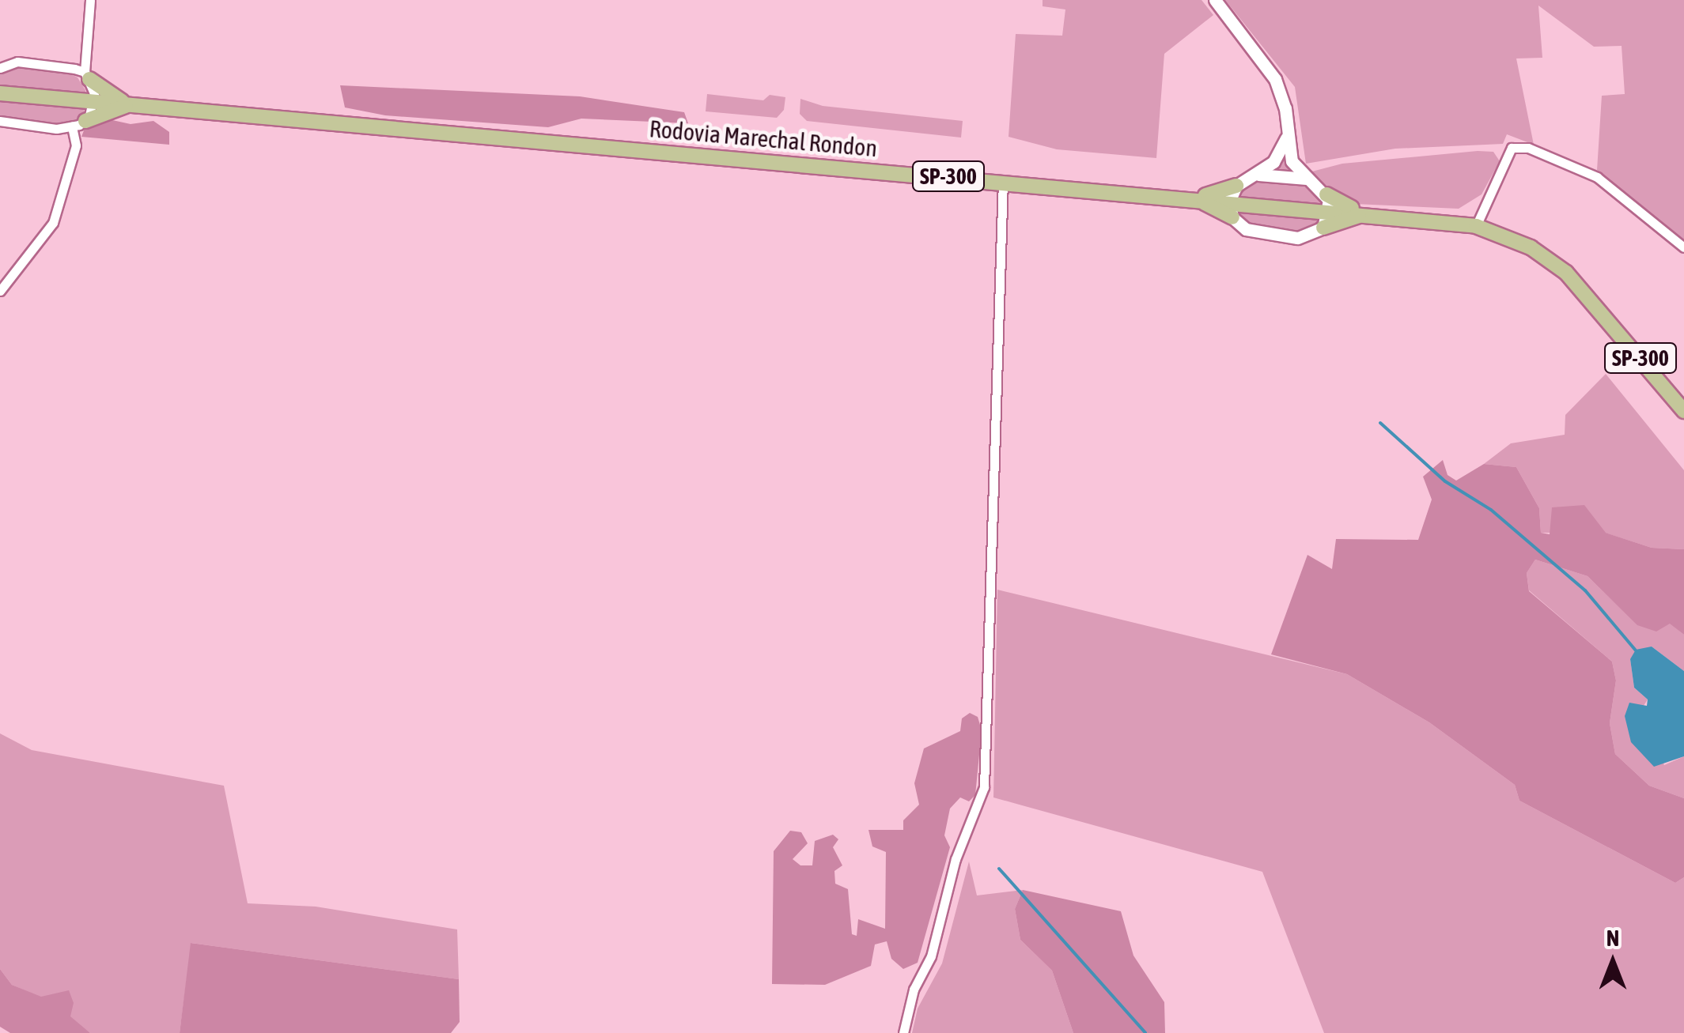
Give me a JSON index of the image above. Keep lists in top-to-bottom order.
{
  "streets": {
    "main road": ["Rodovia Marechal Rondon", "SP-300"]
  },
  "north": "top"
}
